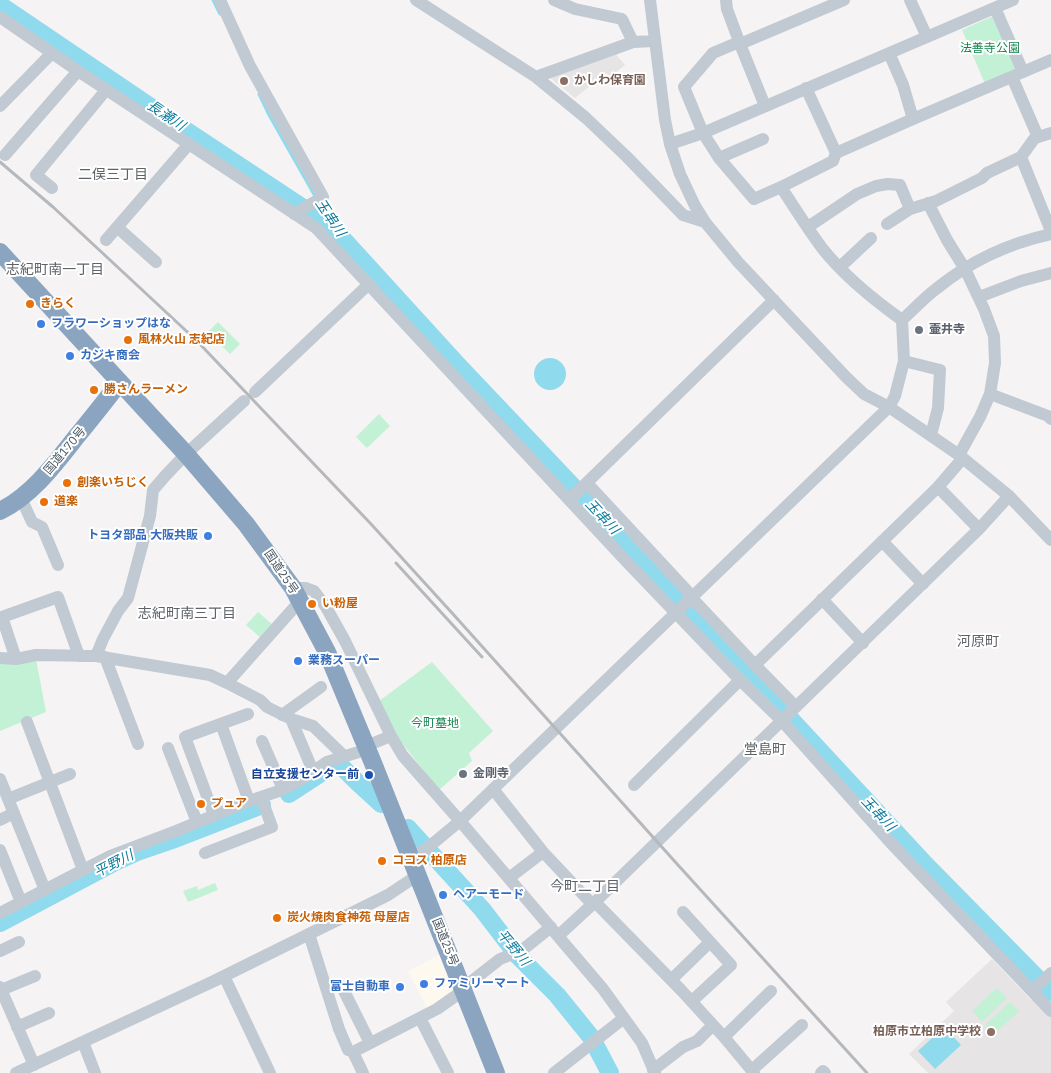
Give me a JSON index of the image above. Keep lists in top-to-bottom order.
{
  "streets": {
    "highway": ["国道170号", "国道25号"]
  },
  "crossings": [
    ["国道170号", "国道25号"]
  ],
  "districts": [
    "二俣三丁目",
    "志紀町南一丁目",
    "志紀町南三丁目",
    "河原町",
    "堂島町",
    "今町二丁目"
  ],
  "water": ["長瀬川", "玉串川", "平野川"],
  "parks": ["法善寺公園", "今町墓地"],
  "places": [
    "かしわ保育園",
    "きらく",
    "フラワーショップはな",
    "壷井寺",
    "風林火山 志紀店",
    "カジキ商会",
    "勝さんラーメン",
    "創楽いちじく",
    "道楽",
    "トヨタ部品 大阪共販",
    "い粉屋",
    "業務スーパー",
    "金剛寺",
    "自立支援センター前",
    "プュア",
    "ココス 柏原店",
    "ヘアーモード",
    "炭火焼肉食神苑 母屋店",
    "ファミリーマート",
    "富士自動車",
    "柏原市立柏原中学校"
  ]
}
